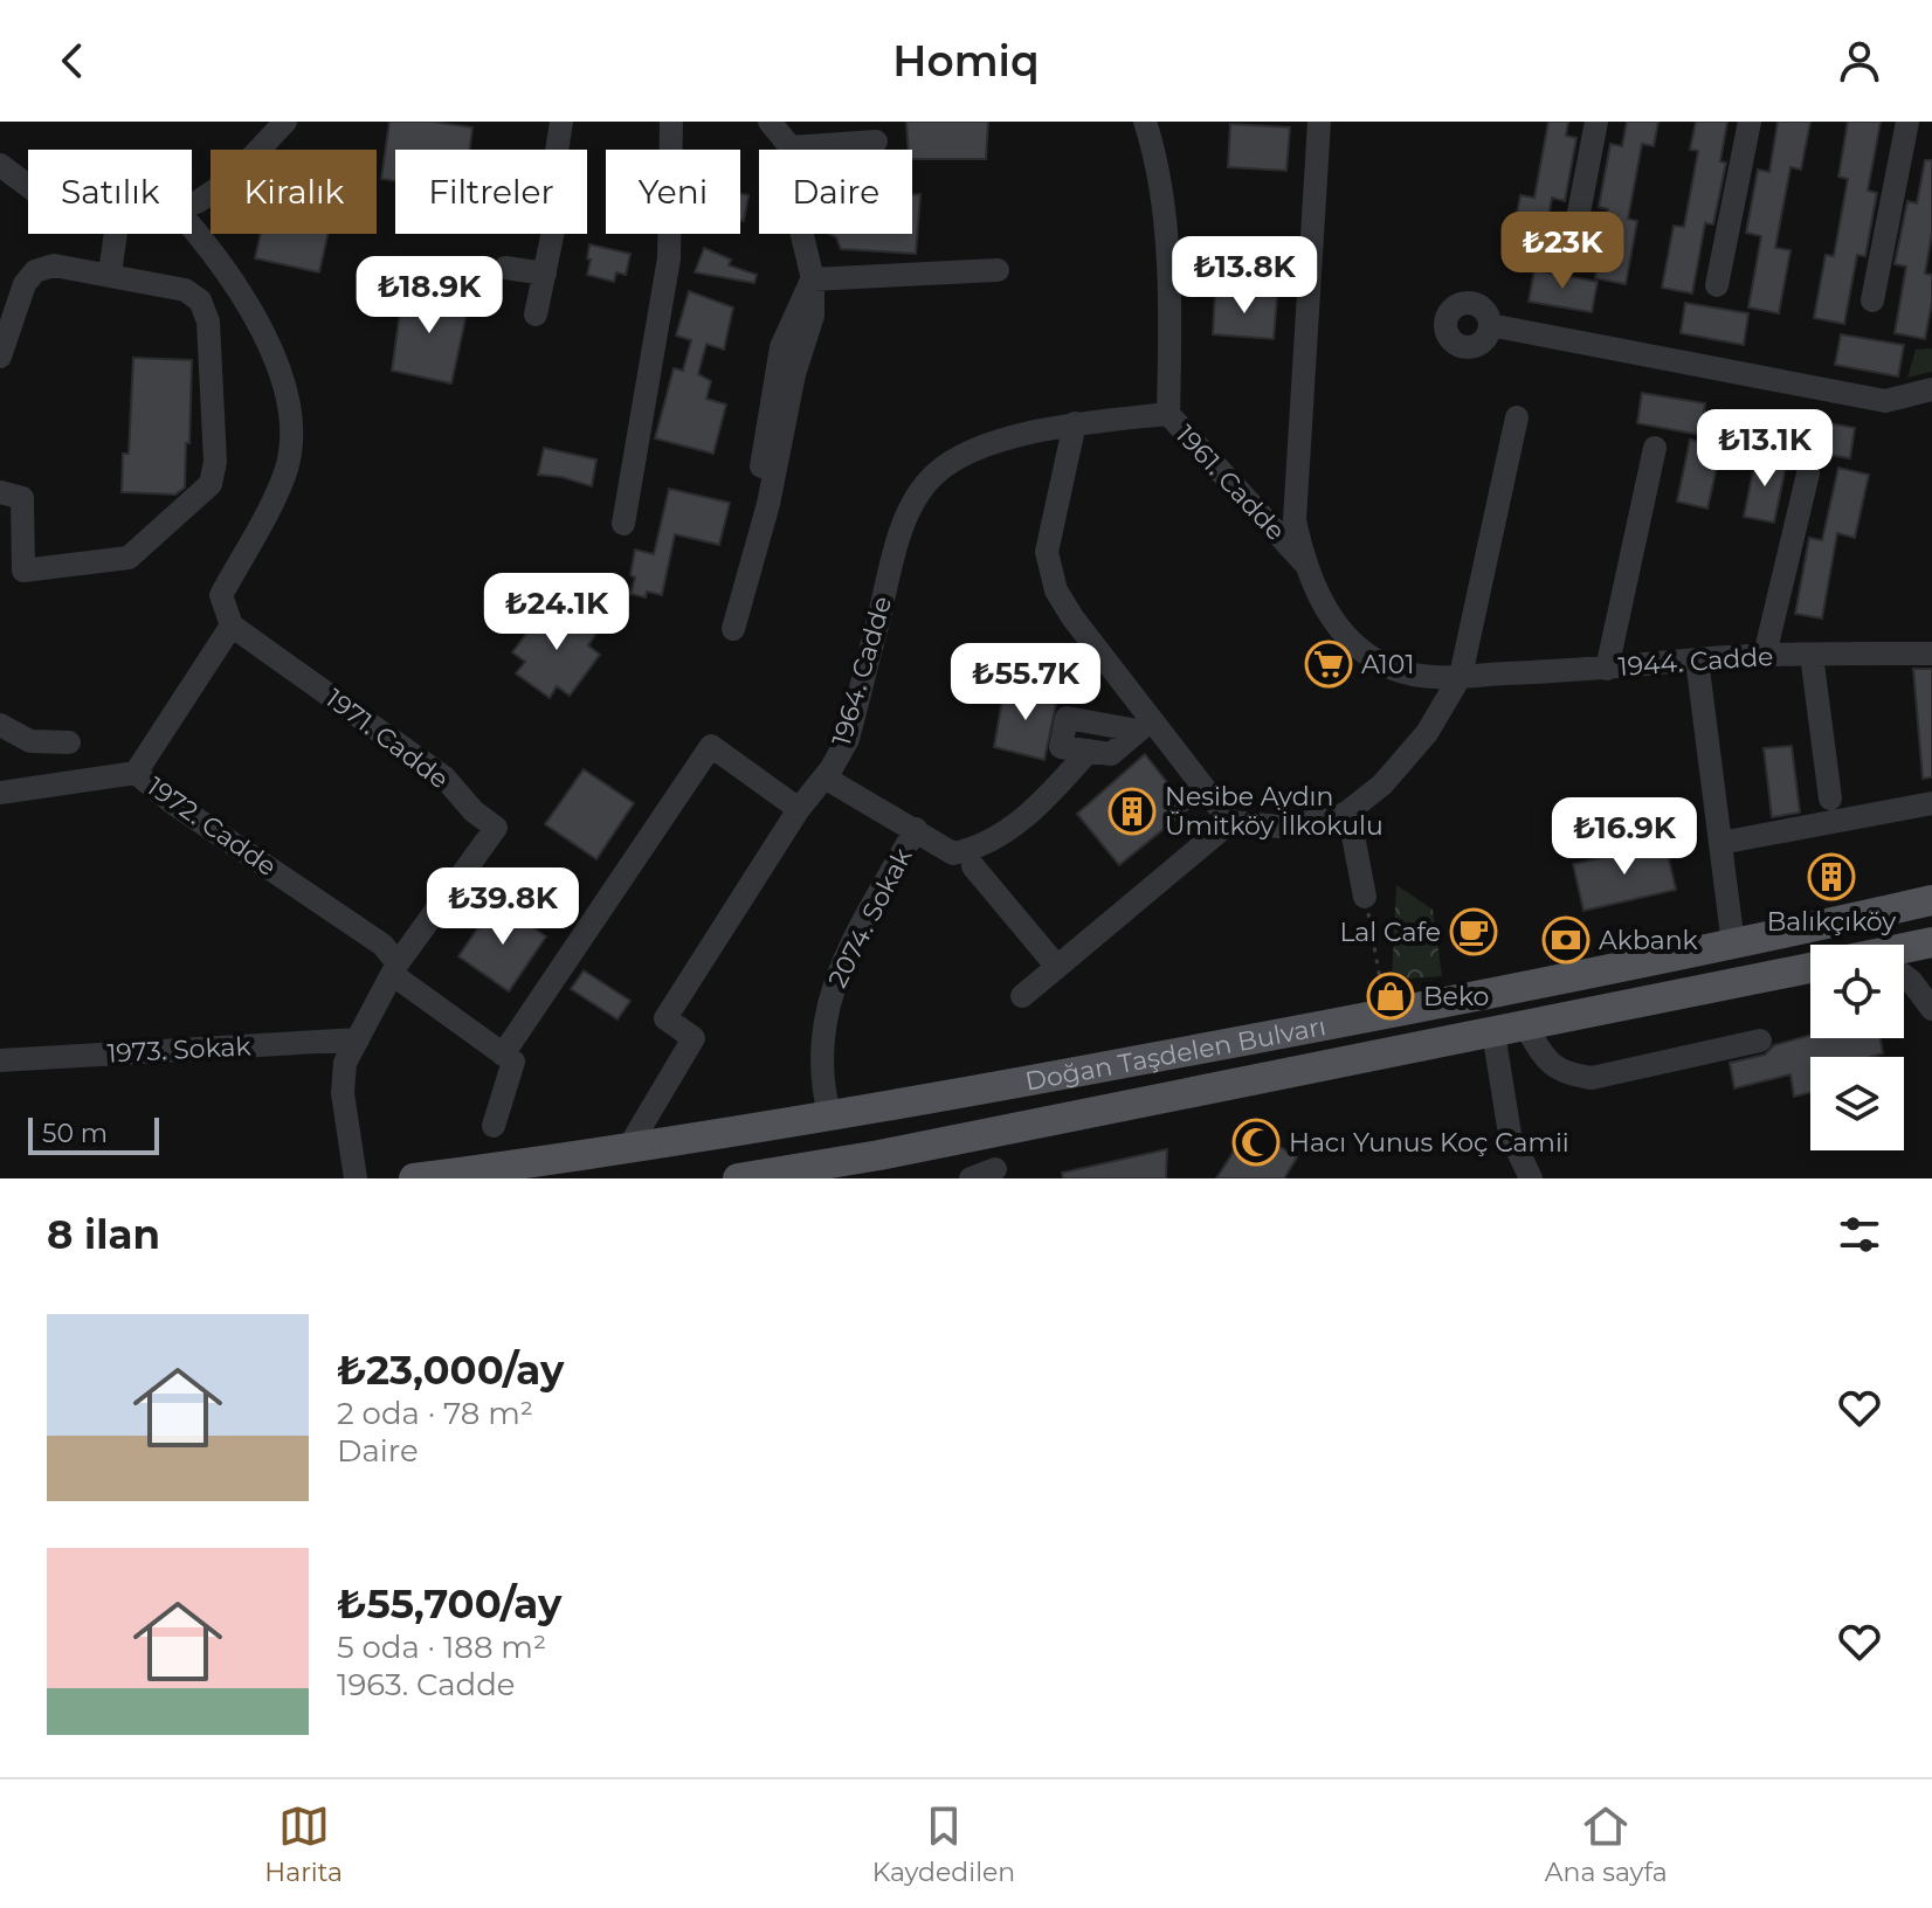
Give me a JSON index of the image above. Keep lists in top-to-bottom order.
{
  "streets": {
    "main road": ["Doğan Taşdelen Bulvarı"],
    "street": [
      "1961. Cadde",
      "1944. Cadde",
      "1964. Cadde",
      "1971. Cadde",
      "1972. Cadde",
      "2074. Sokak",
      "1973. Sokak"
    ]
  },
  "crossings": [
    ["1961. Cadde", "1944. Cadde"],
    ["1961. Cadde", "1964. Cadde"],
    ["1964. Cadde", "Doğan Taşdelen Bulvarı"],
    ["1971. Cadde", "1972. Cadde"],
    ["1971. Cadde", "1973. Sokak"],
    ["2074. Sokak", "Doğan Taşdelen Bulvarı"]
  ],
  "places": {
    "supermarket": ["A101"],
    "building": ["Nesibe Aydın Ümitköy İlkokulu", "Balıkçıköy"],
    "cafe": ["Lal Cafe"],
    "bank": ["Akbank"],
    "shop": ["Beko"],
    "mosque": ["Hacı Yunus Koç Camii"]
  },
  "scale_bar": "50 m",
  "page": {
    "header": "Homiq",
    "chip": [
      "Satılık",
      "Kiralık",
      "Filtreler",
      "Yeni",
      "Daire"
    ],
    "price": [
      "₺23K",
      "₺13.8K",
      "₺18.9K",
      "₺13.1K",
      "₺24.1K",
      "₺55.7K",
      "₺16.9K",
      "₺39.8K"
    ],
    "scale": "50 m",
    "heading": "8 ilan",
    "list": [
      {
        "name": "₺23,000/ay",
        "note": "2 oda · 78 m² · Daire"
      },
      {
        "name": "₺55,700/ay",
        "note": "5 oda · 188 m² · 1963. Cadde"
      }
    ],
    "tabs": ["Harita", "Kaydedilen", "Ana sayfa"]
  }
}
